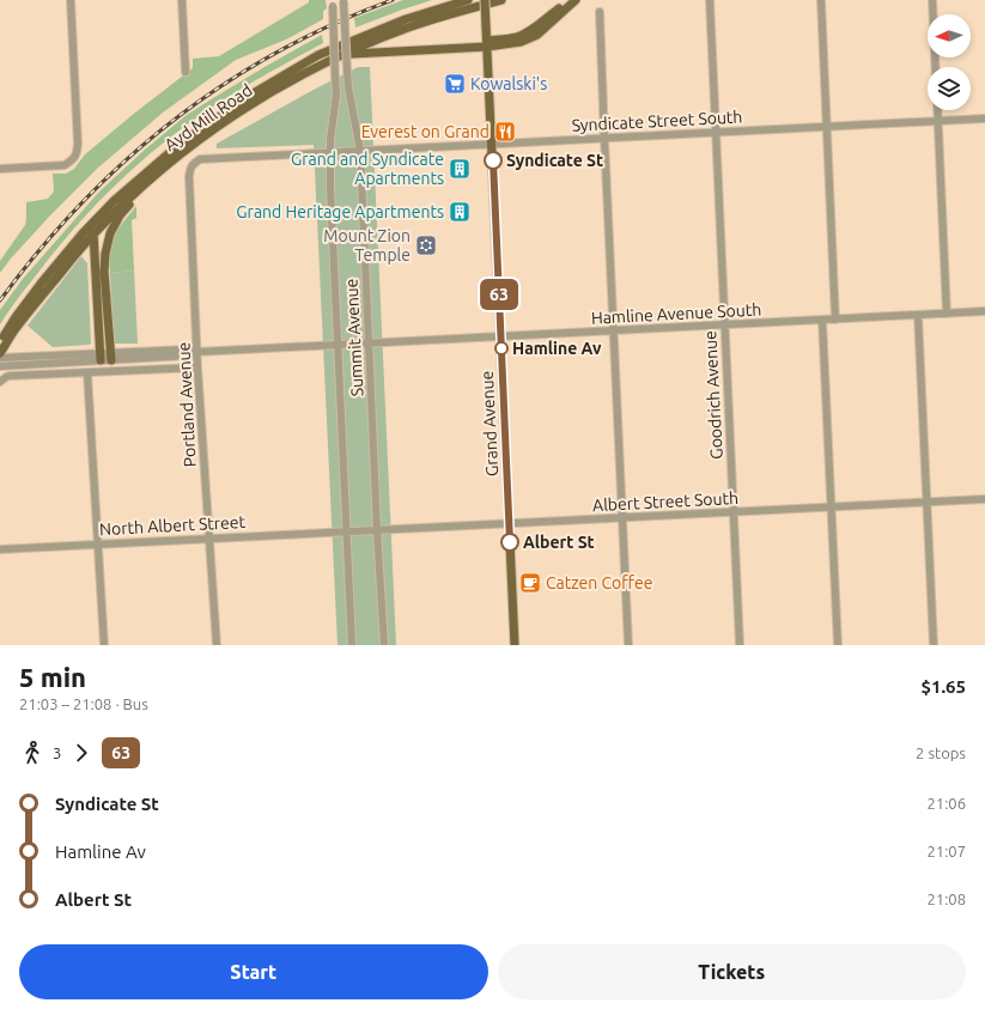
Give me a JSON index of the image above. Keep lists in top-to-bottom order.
{
  "streets": {
    "main road": ["Ayd Mill Road", "Grand Avenue"],
    "street": [
      "Syndicate Street South",
      "Hamline Avenue South",
      "Summit Avenue",
      "Goodrich Avenue",
      "Portland Avenue",
      "Albert Street South",
      "North Albert Street"
    ]
  },
  "crossings": [
    ["Syndicate Street South", "Summit Avenue"],
    ["Syndicate Street South", "Goodrich Avenue"],
    ["Syndicate Street South", "Portland Avenue"],
    ["Syndicate Street South", "Grand Avenue"],
    ["Hamline Avenue South", "Summit Avenue"],
    ["Hamline Avenue South", "Goodrich Avenue"],
    ["Hamline Avenue South", "Portland Avenue"],
    ["Hamline Avenue South", "Grand Avenue"],
    ["Summit Avenue", "Albert Street South"],
    ["Summit Avenue", "North Albert Street"],
    ["Goodrich Avenue", "Albert Street South"],
    ["Portland Avenue", "North Albert Street"],
    ["Grand Avenue", "Albert Street South"],
    ["Albert Street South", "North Albert Street"]
  ],
  "places": {
    "supermarket": ["Kowalski's"],
    "restaurant": ["Everest on Grand"],
    "other": ["Syndicate St", "Hamline Av", "Albert St"],
    "building": ["Grand and Syndicate Apartments", "Grand Heritage Apartments"],
    "synagogue": ["Mount Zion Temple"],
    "cafe": ["Catzen Coffee"]
  },
  "lines": ["bus line 63"],
  "north": "left",
  "page": {
    "on_map": "63",
    "heading": ["5 min", "21:03 – 21:08 · Bus", "$1.65"],
    "legs": ["3", "63", "2 stops"],
    "list": [
      {
        "name": "Syndicate St",
        "value": "21:06"
      },
      {
        "name": "Hamline Av",
        "value": "21:07"
      },
      {
        "name": "Albert St",
        "value": "21:08"
      }
    ],
    "buttons": ["Start", "Tickets"]
  }
}
